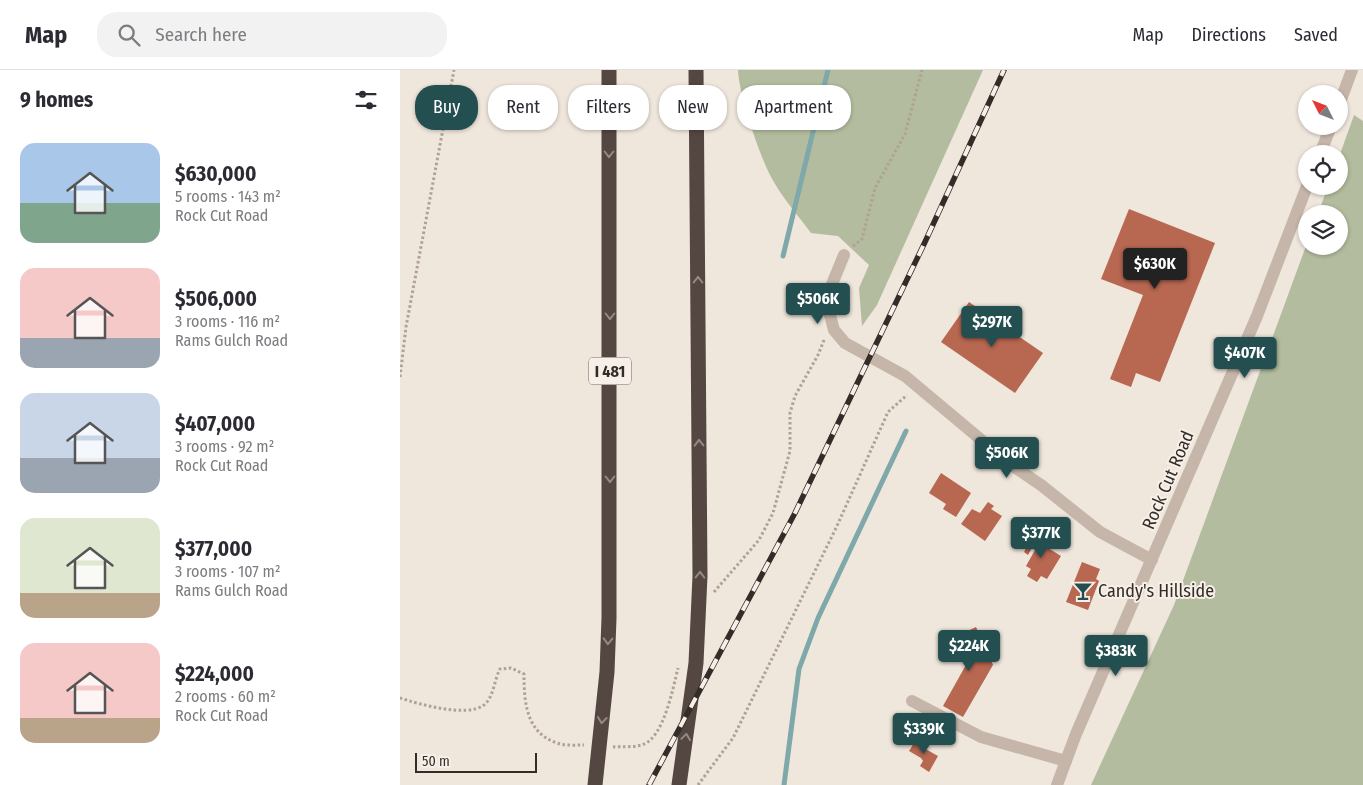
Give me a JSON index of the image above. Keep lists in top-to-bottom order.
{
  "streets": {
    "highway": ["I 481"],
    "street": ["Rock Cut Road"]
  },
  "places": {
    "bar": ["Candy's Hillside"]
  },
  "scale_bar": "50 m",
  "north": "top left",
  "page": {
    "header": "Map",
    "search": "Search here",
    "nav": ["Map", "Directions", "Saved"],
    "heading": "9 homes",
    "chip": [
      "Buy",
      "Rent",
      "Filters",
      "New",
      "Apartment"
    ],
    "list": [
      {
        "name": "$630,000",
        "note": "5 rooms · 143 m² · Rock Cut Road"
      },
      {
        "name": "$506,000",
        "note": "3 rooms · 116 m² · Rams Gulch Road"
      },
      {
        "name": "$407,000",
        "note": "3 rooms · 92 m² · Rock Cut Road"
      },
      {
        "name": "$377,000",
        "note": "3 rooms · 107 m² · Rams Gulch Road"
      },
      {
        "name": "$224,000",
        "note": "2 rooms · 60 m² · Rock Cut Road"
      }
    ],
    "price": [
      "$630K",
      "$506K",
      "$297K",
      "$407K",
      "$506K",
      "$377K",
      "$224K",
      "$383K",
      "$339K"
    ],
    "scale": "50 m"
  }
}
